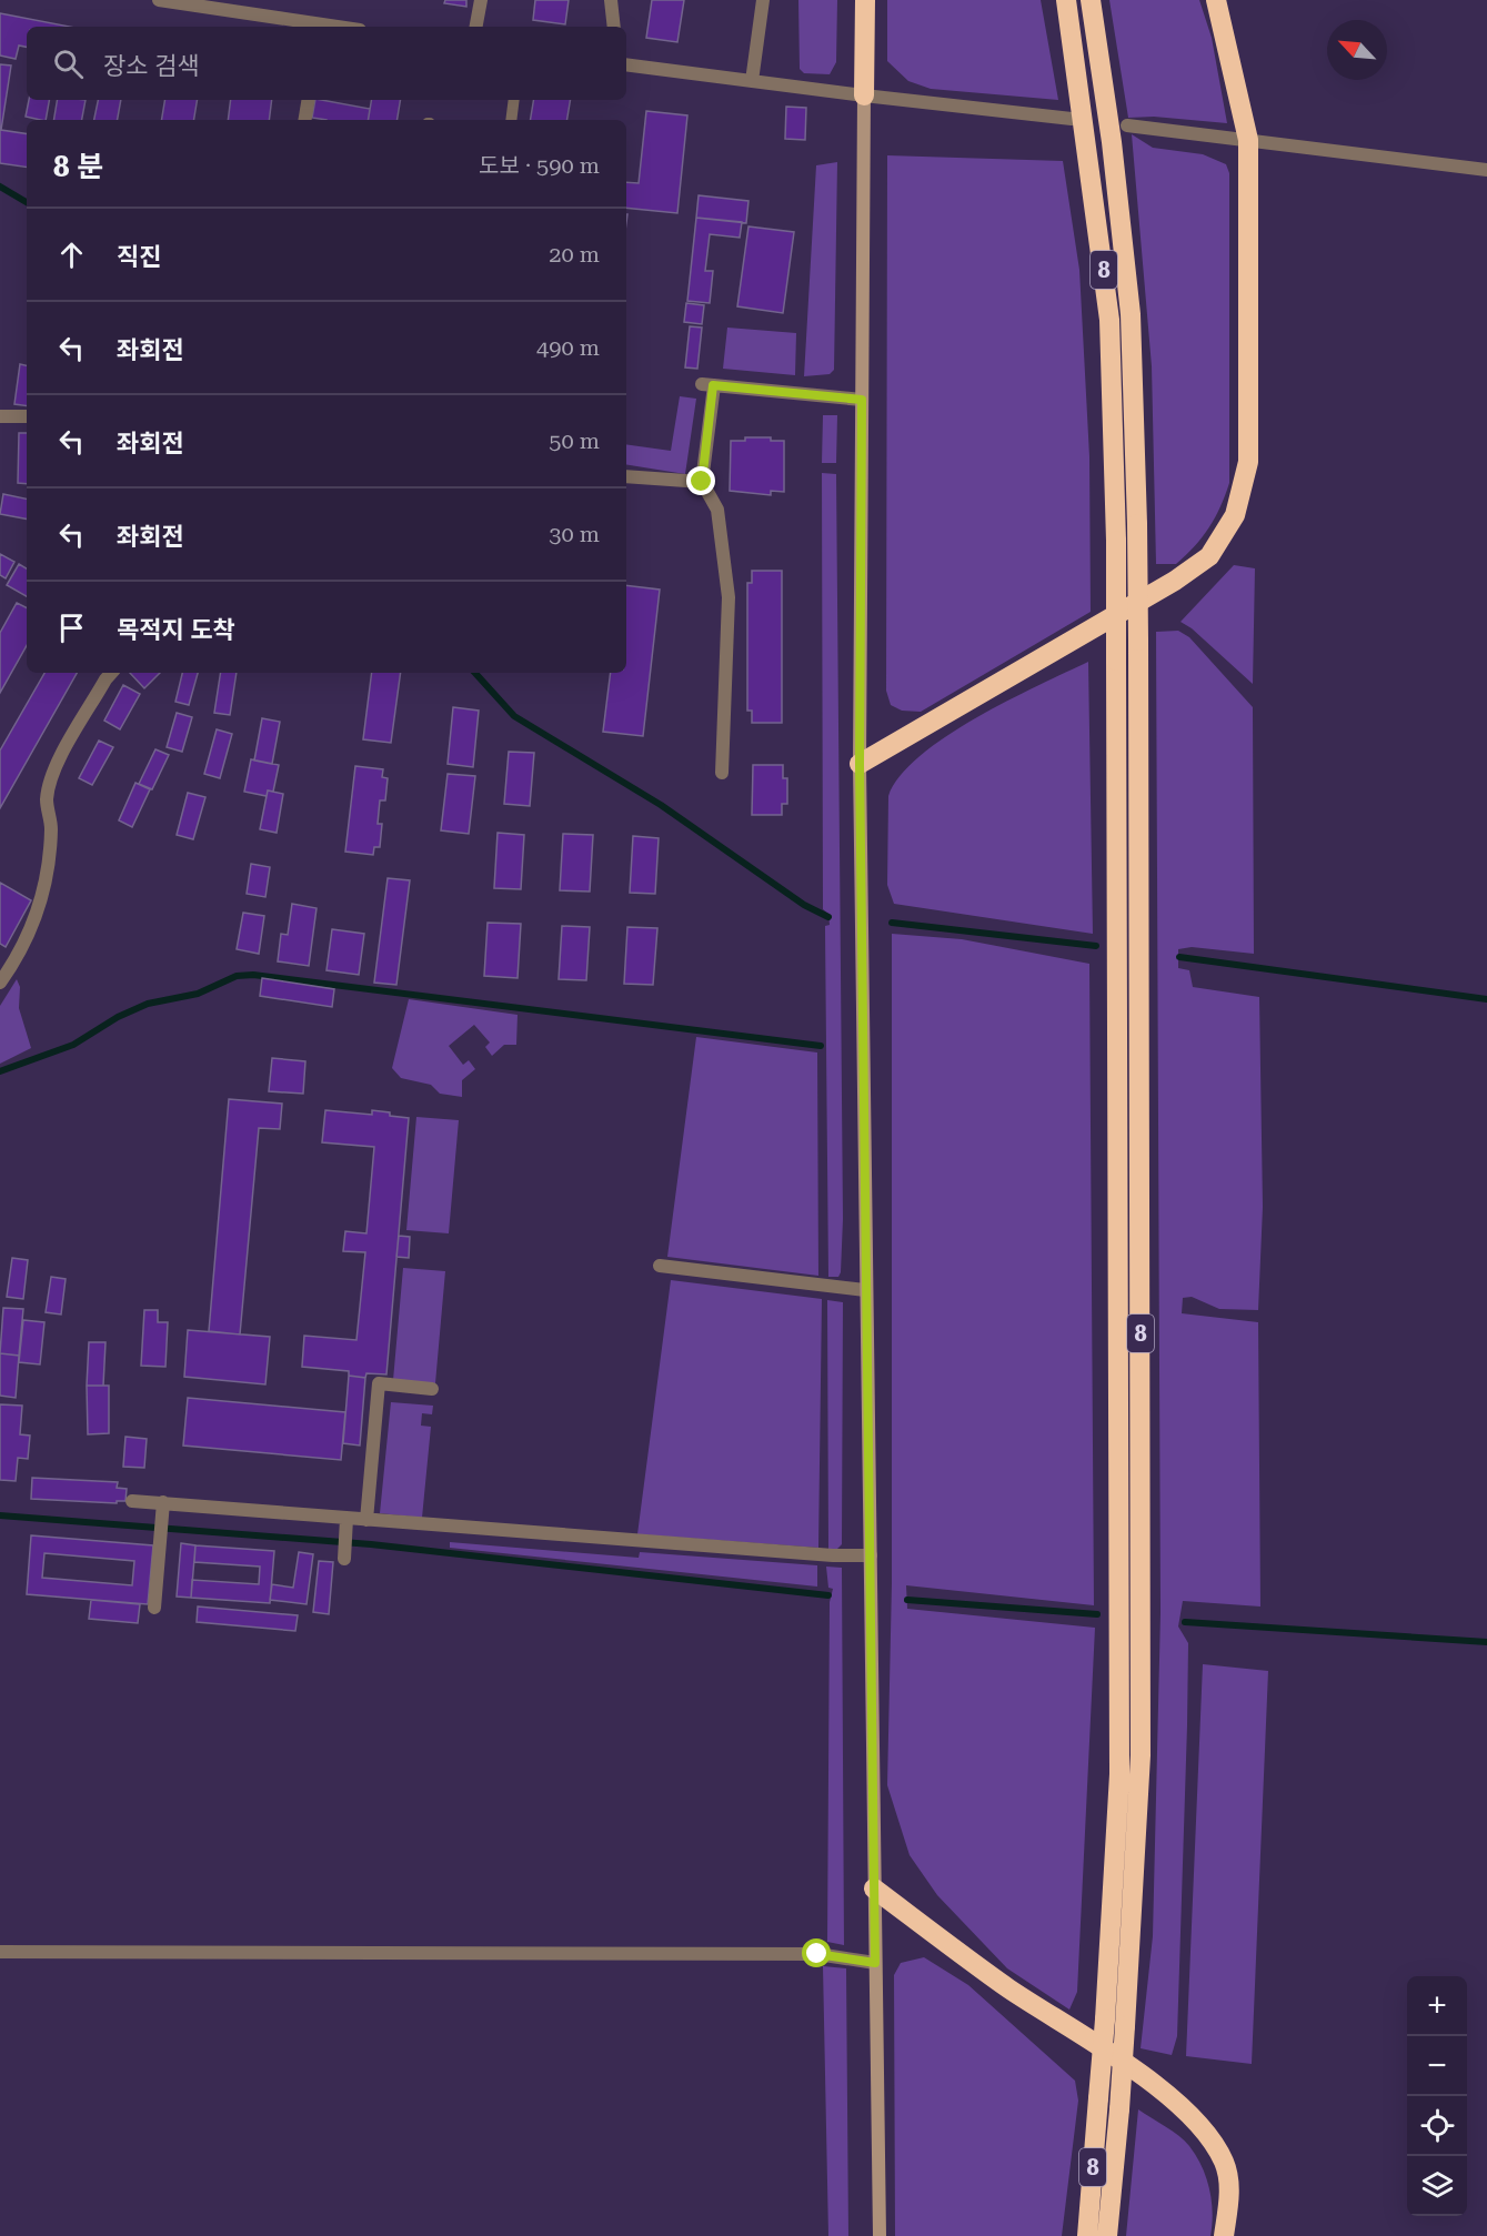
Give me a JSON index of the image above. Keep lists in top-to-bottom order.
{
  "streets": {
    "highway": ["8"]
  },
  "north": "top left",
  "page": {
    "search": "장소 검색",
    "heading": ["8 분", "도보 · 590 m"],
    "list": [
      ["직진", "20 m"],
      ["좌회전", "490 m"],
      ["좌회전", "50 m"],
      ["좌회전", "30 m"],
      "목적지 도착"
    ],
    "map_buttons": ["+", "−"]
  }
}
